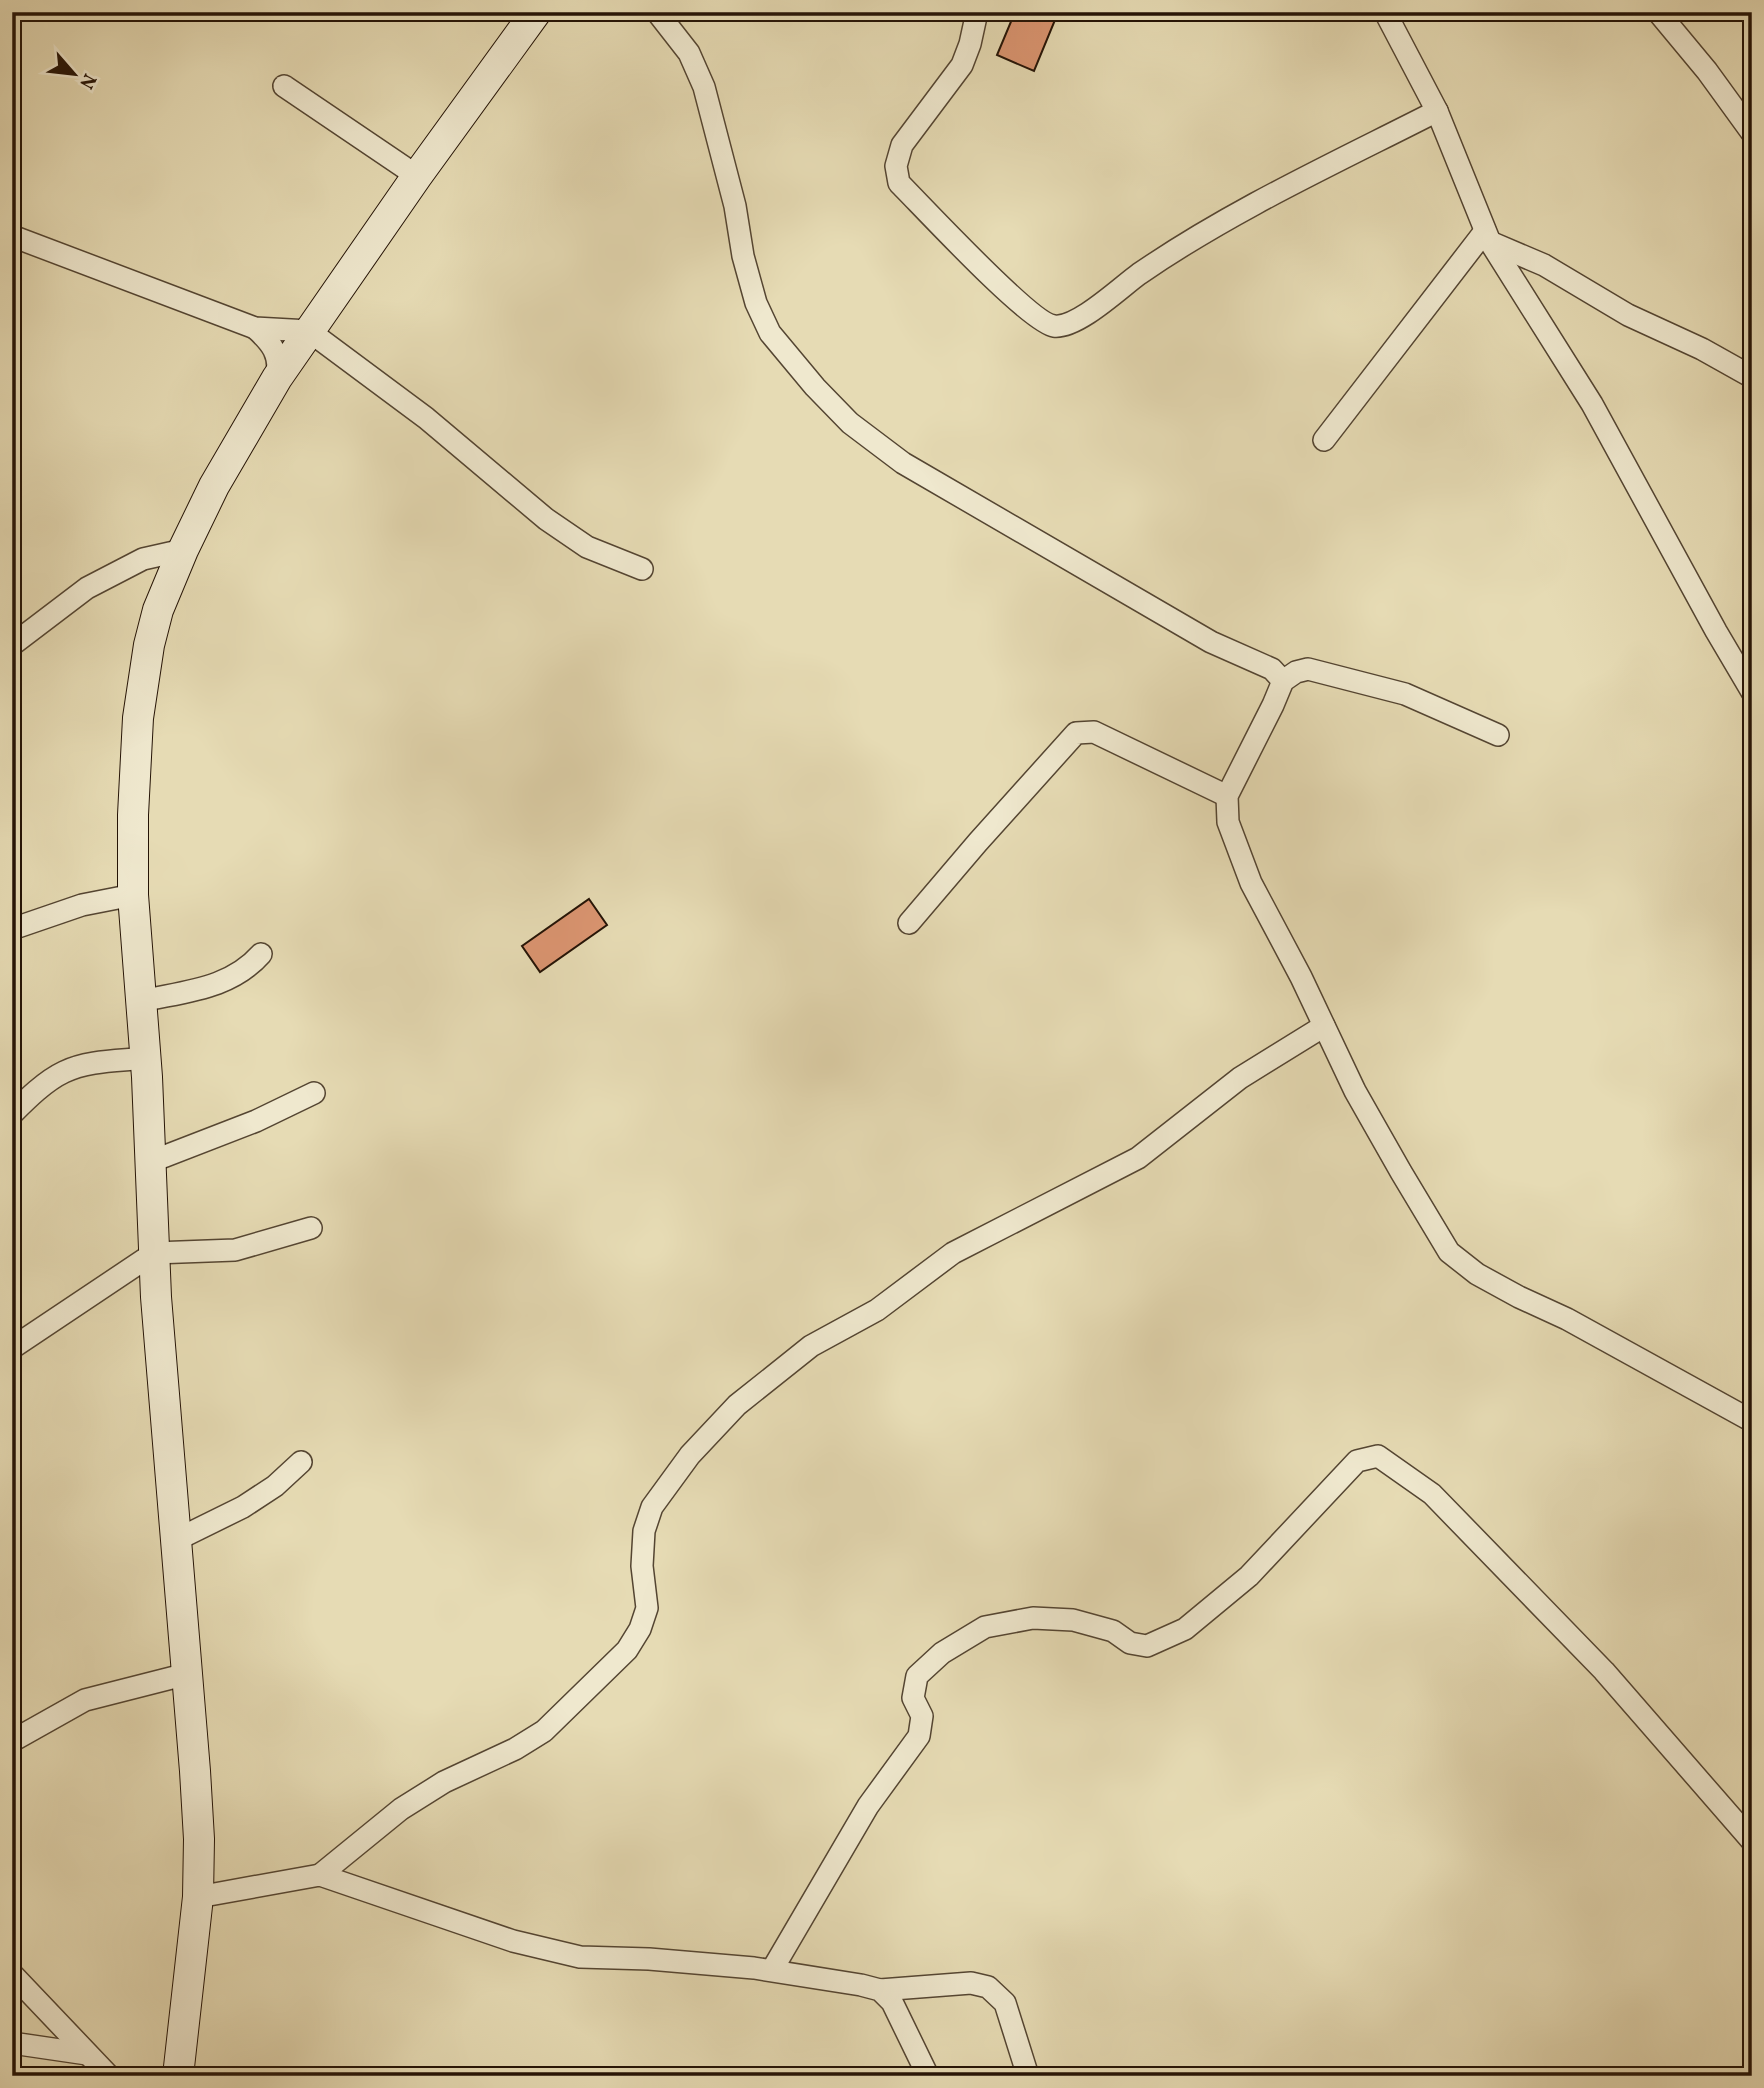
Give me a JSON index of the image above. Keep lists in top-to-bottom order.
{
  "north": "bottom right"
}
